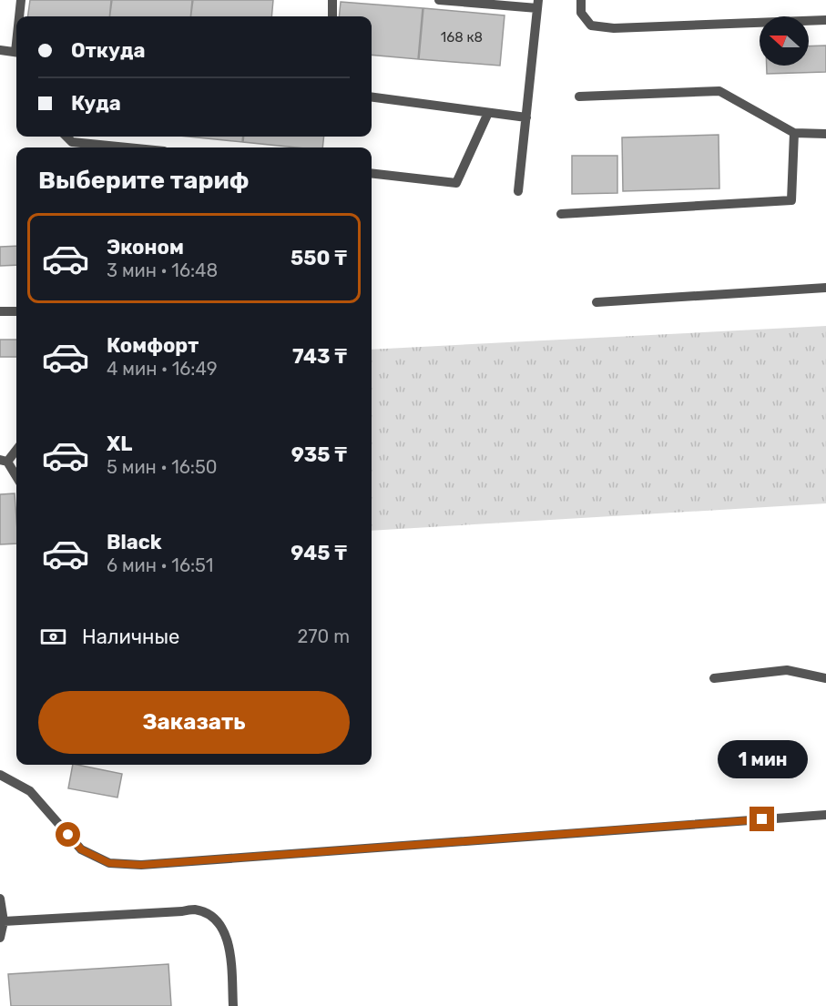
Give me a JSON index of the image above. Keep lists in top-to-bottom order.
{
  "house_numbers": ["168 к8"],
  "north": "left",
  "page": {
    "banner": ["Откуда", "Куда"],
    "heading": "Выберите тариф",
    "list": [
      {
        "name": "Эконом",
        "note": "3 мин · 16:48",
        "value": "550 ₸"
      },
      {
        "name": "Комфорт",
        "note": "4 мин · 16:49",
        "value": "743 ₸"
      },
      {
        "name": "XL",
        "note": "5 мин · 16:50",
        "value": "935 ₸"
      },
      {
        "name": "Black",
        "note": "6 мин · 16:51",
        "value": "945 ₸"
      }
    ],
    "pay": ["Наличные", "270 m"],
    "buttons": "Заказать",
    "bubble": "1 мин"
  }
}
